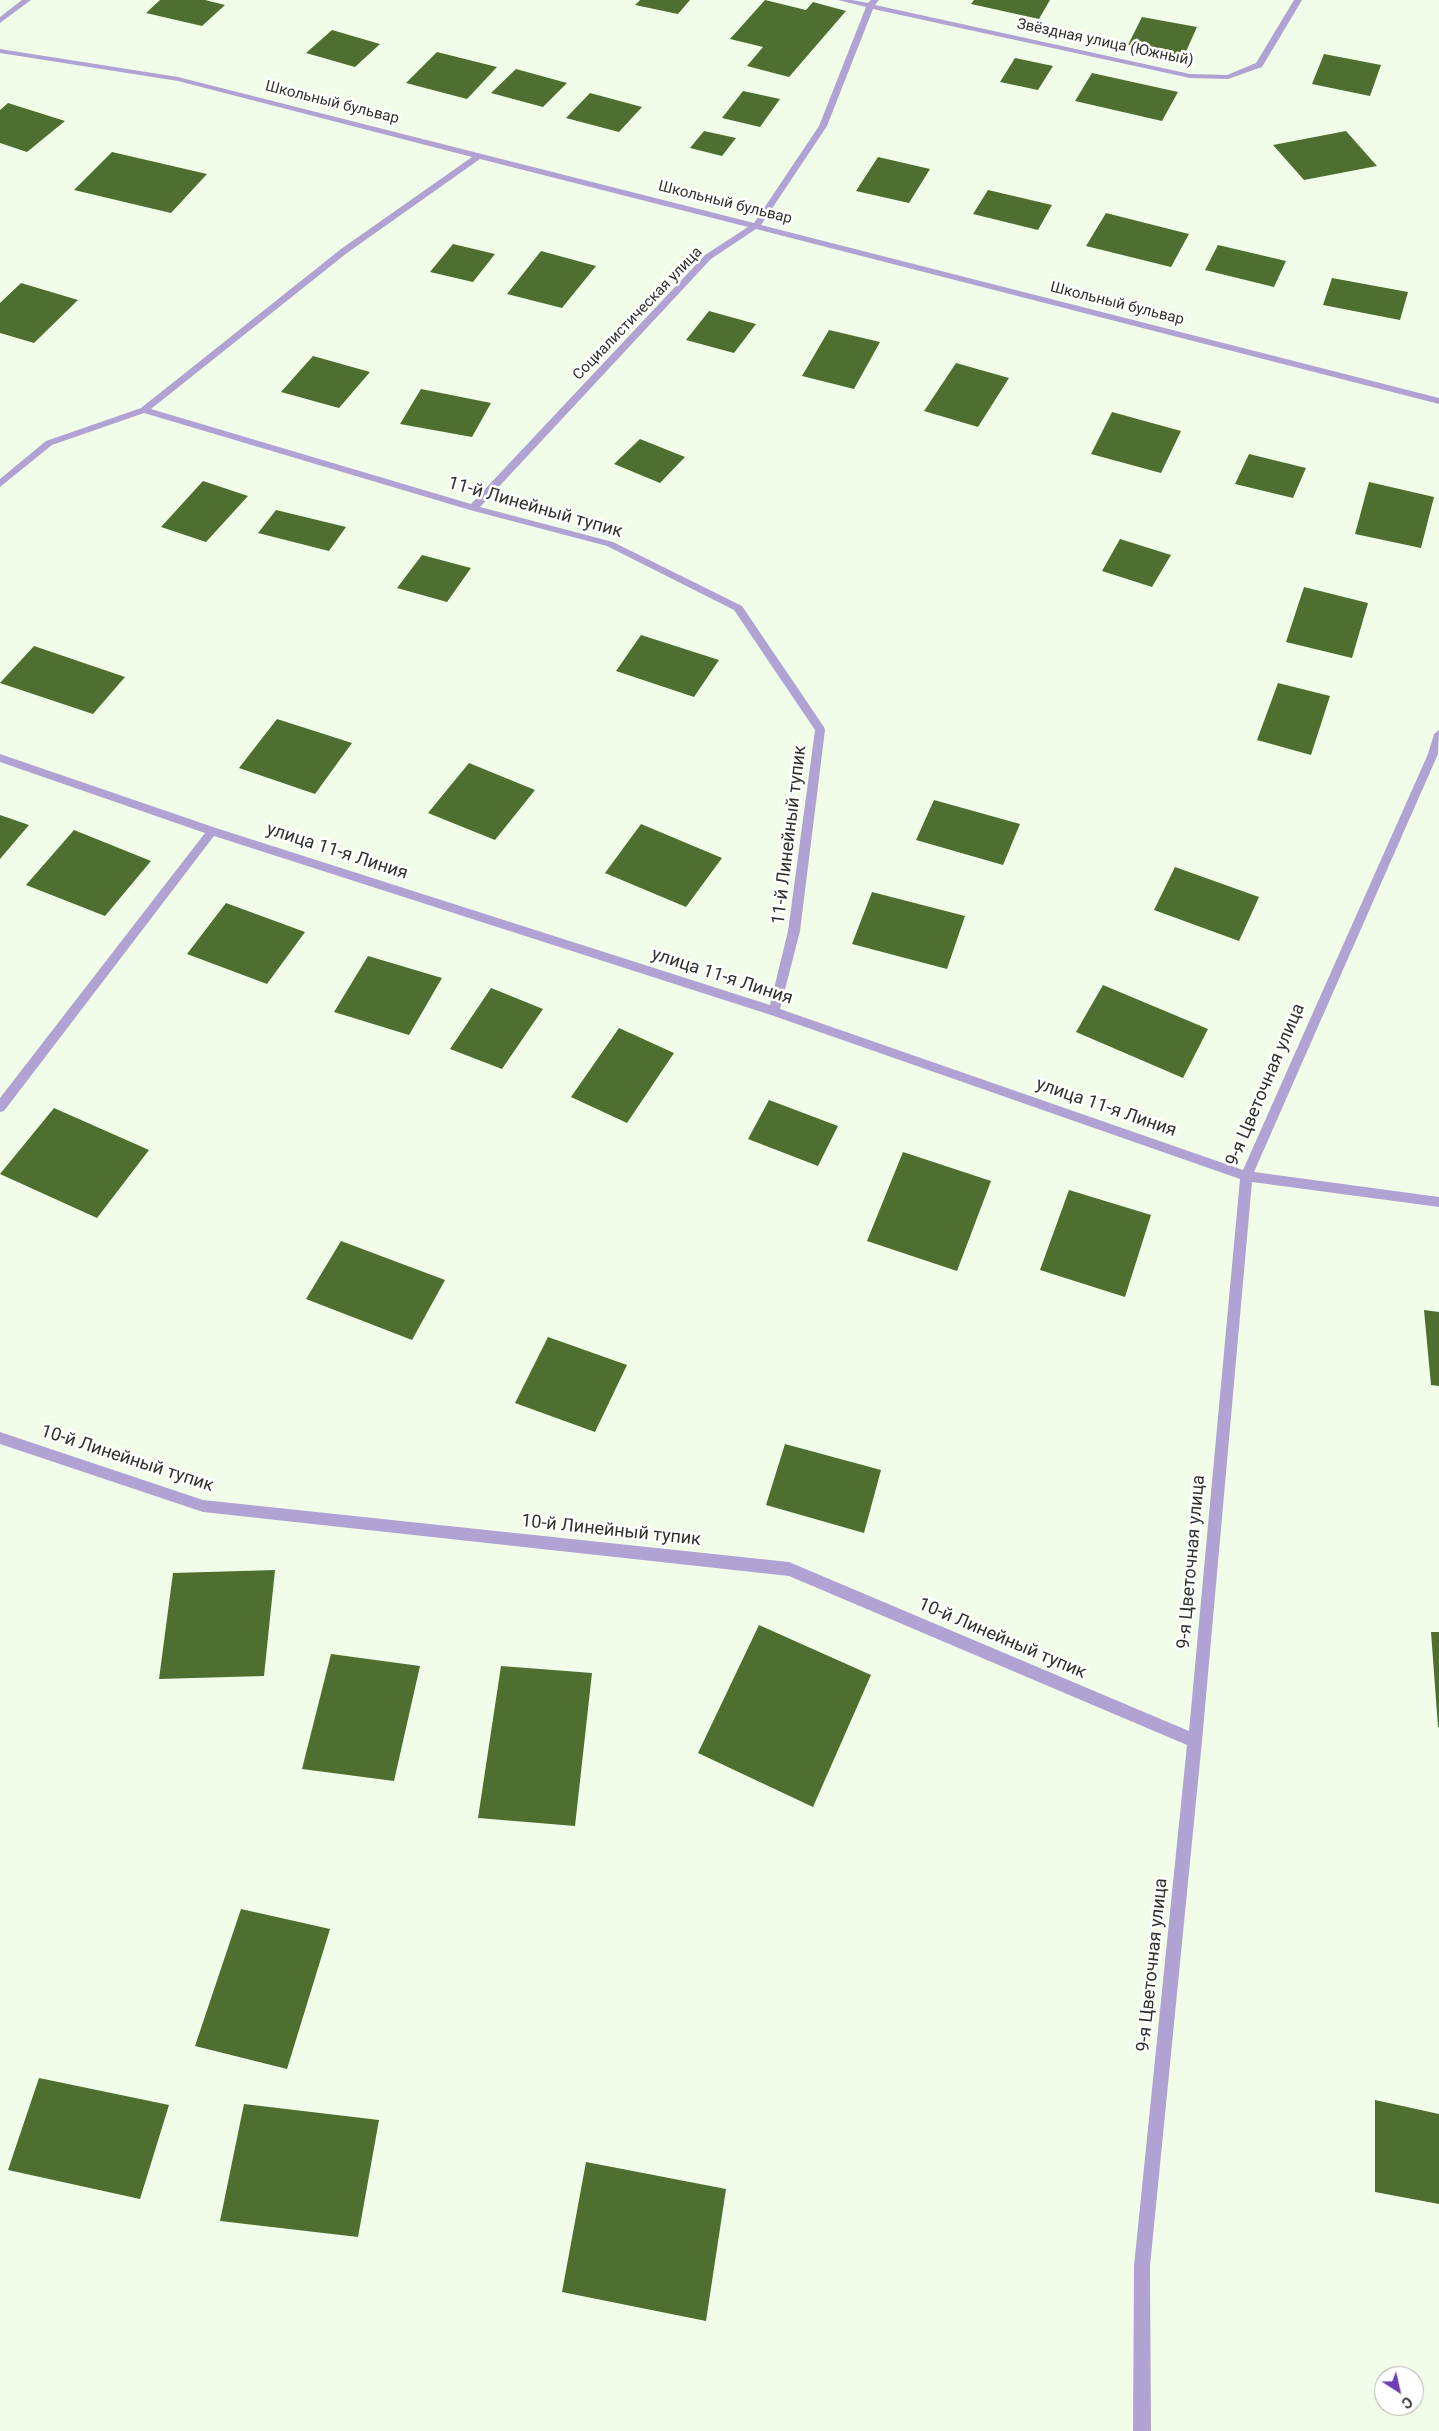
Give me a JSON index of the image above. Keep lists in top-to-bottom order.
{
  "streets": {
    "lane": [
      "Звёздная улица (Южный)",
      "Школьный бульвар",
      "Социалистическая улица",
      "11-й Линейный тупик",
      "улица 11-я Линия",
      "9-я Цветочная улица",
      "10-й Линейный тупик"
    ]
  },
  "crossings": [
    ["Звёздная улица (Южный)", "Социалистическая улица"],
    ["Школьный бульвар", "Социалистическая улица"],
    ["Социалистическая улица", "11-й Линейный тупик"],
    ["11-й Линейный тупик", "улица 11-я Линия"],
    ["улица 11-я Линия", "9-я Цветочная улица"],
    ["9-я Цветочная улица", "10-й Линейный тупик"]
  ],
  "north": "bottom right"
}
